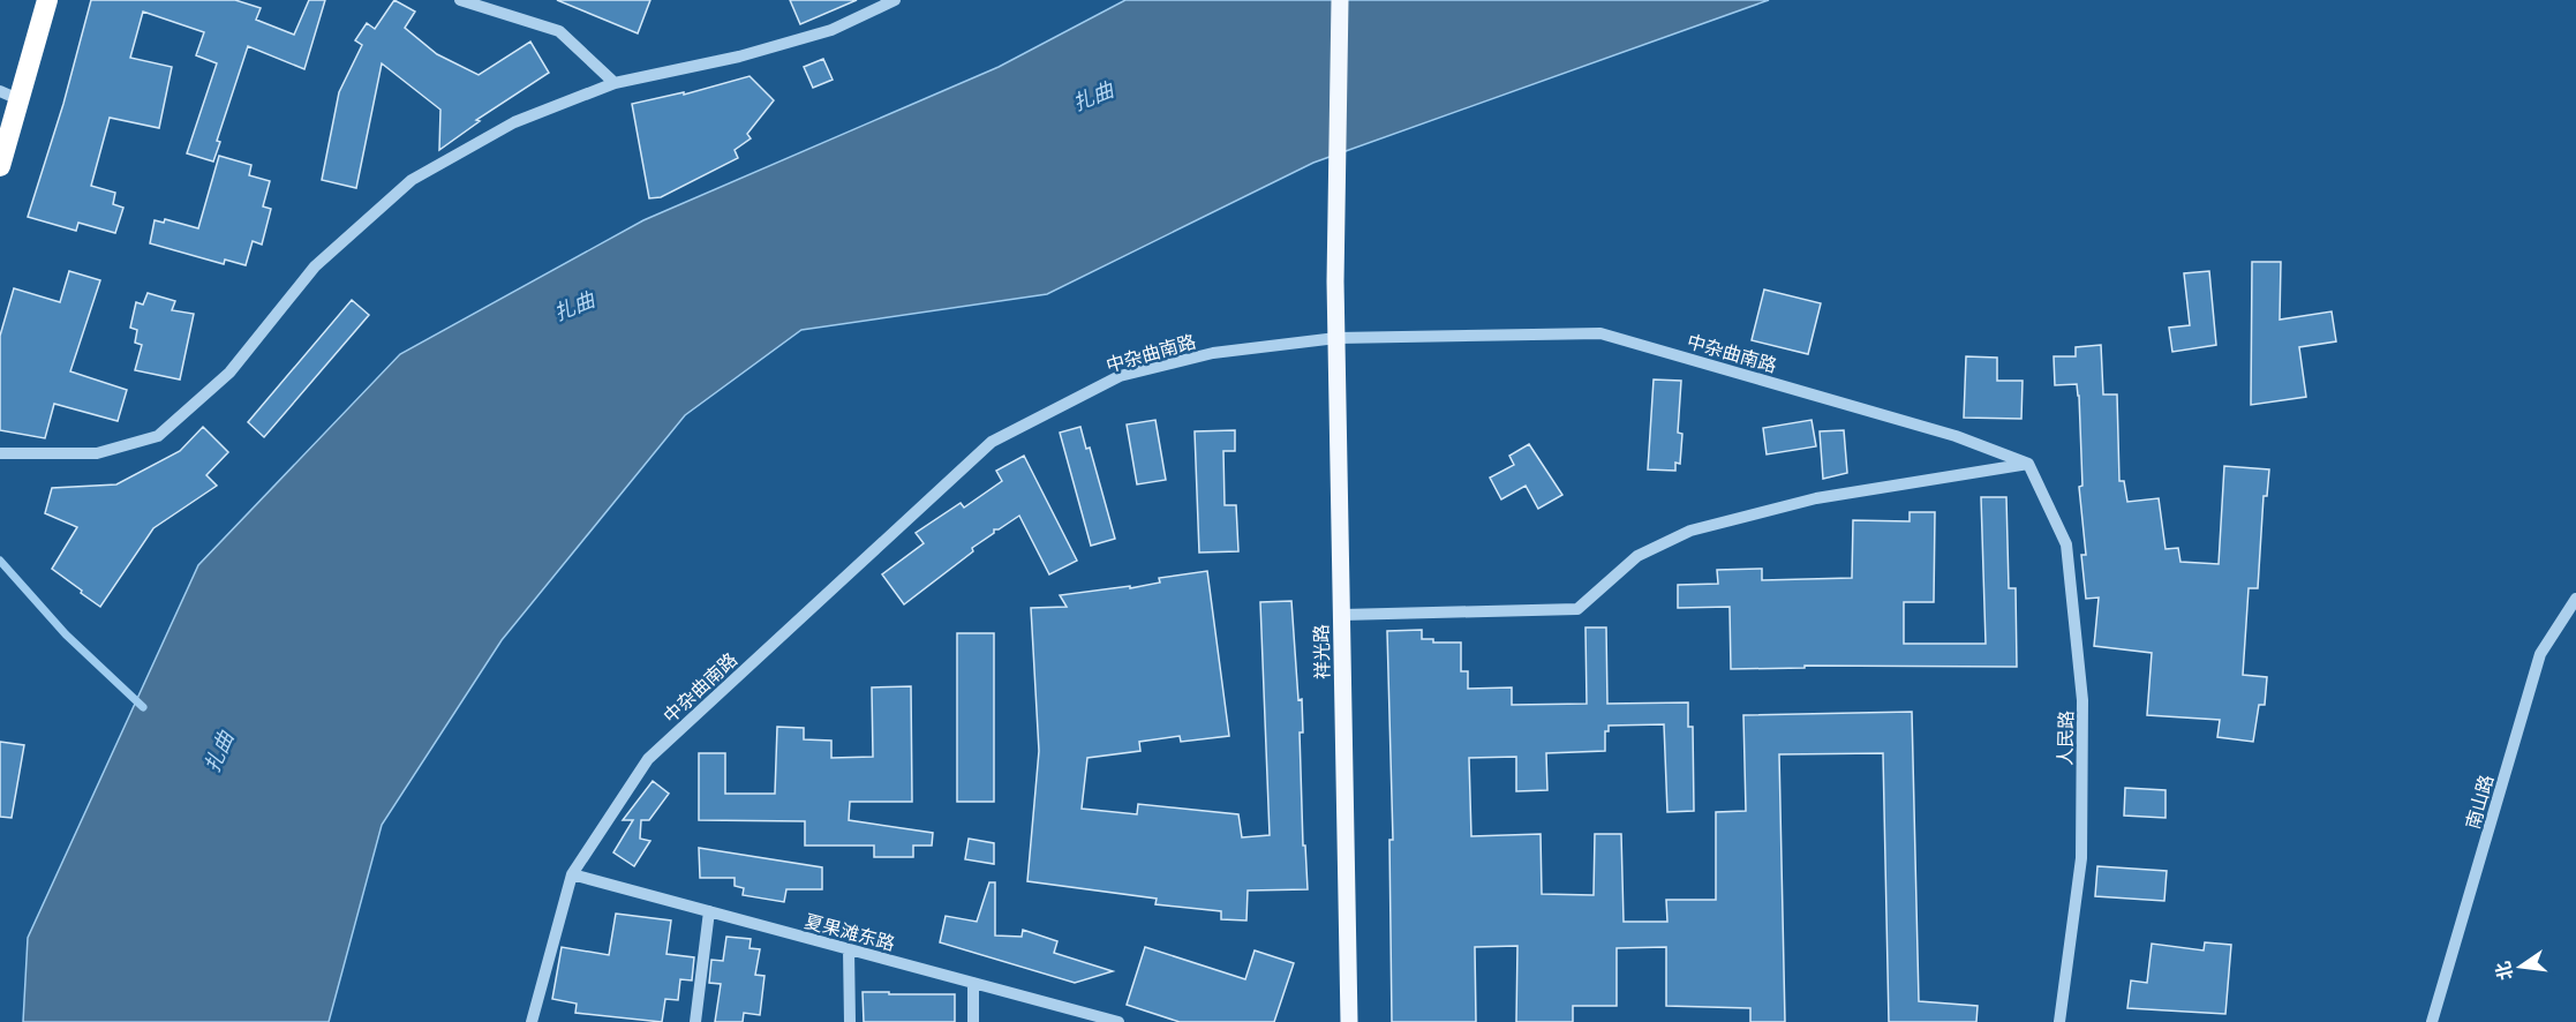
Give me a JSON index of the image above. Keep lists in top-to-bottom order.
{
  "streets": {
    "main road": ["祥光路"],
    "street": [
      "中杂曲南路",
      "人民路",
      "南山路",
      "夏果滩东路"
    ]
  },
  "crossings": [
    ["中杂曲南路", "祥光路"],
    ["中杂曲南路", "人民路"],
    ["中杂曲南路", "夏果滩东路"]
  ],
  "water": ["扎曲"],
  "north": "left"
}
